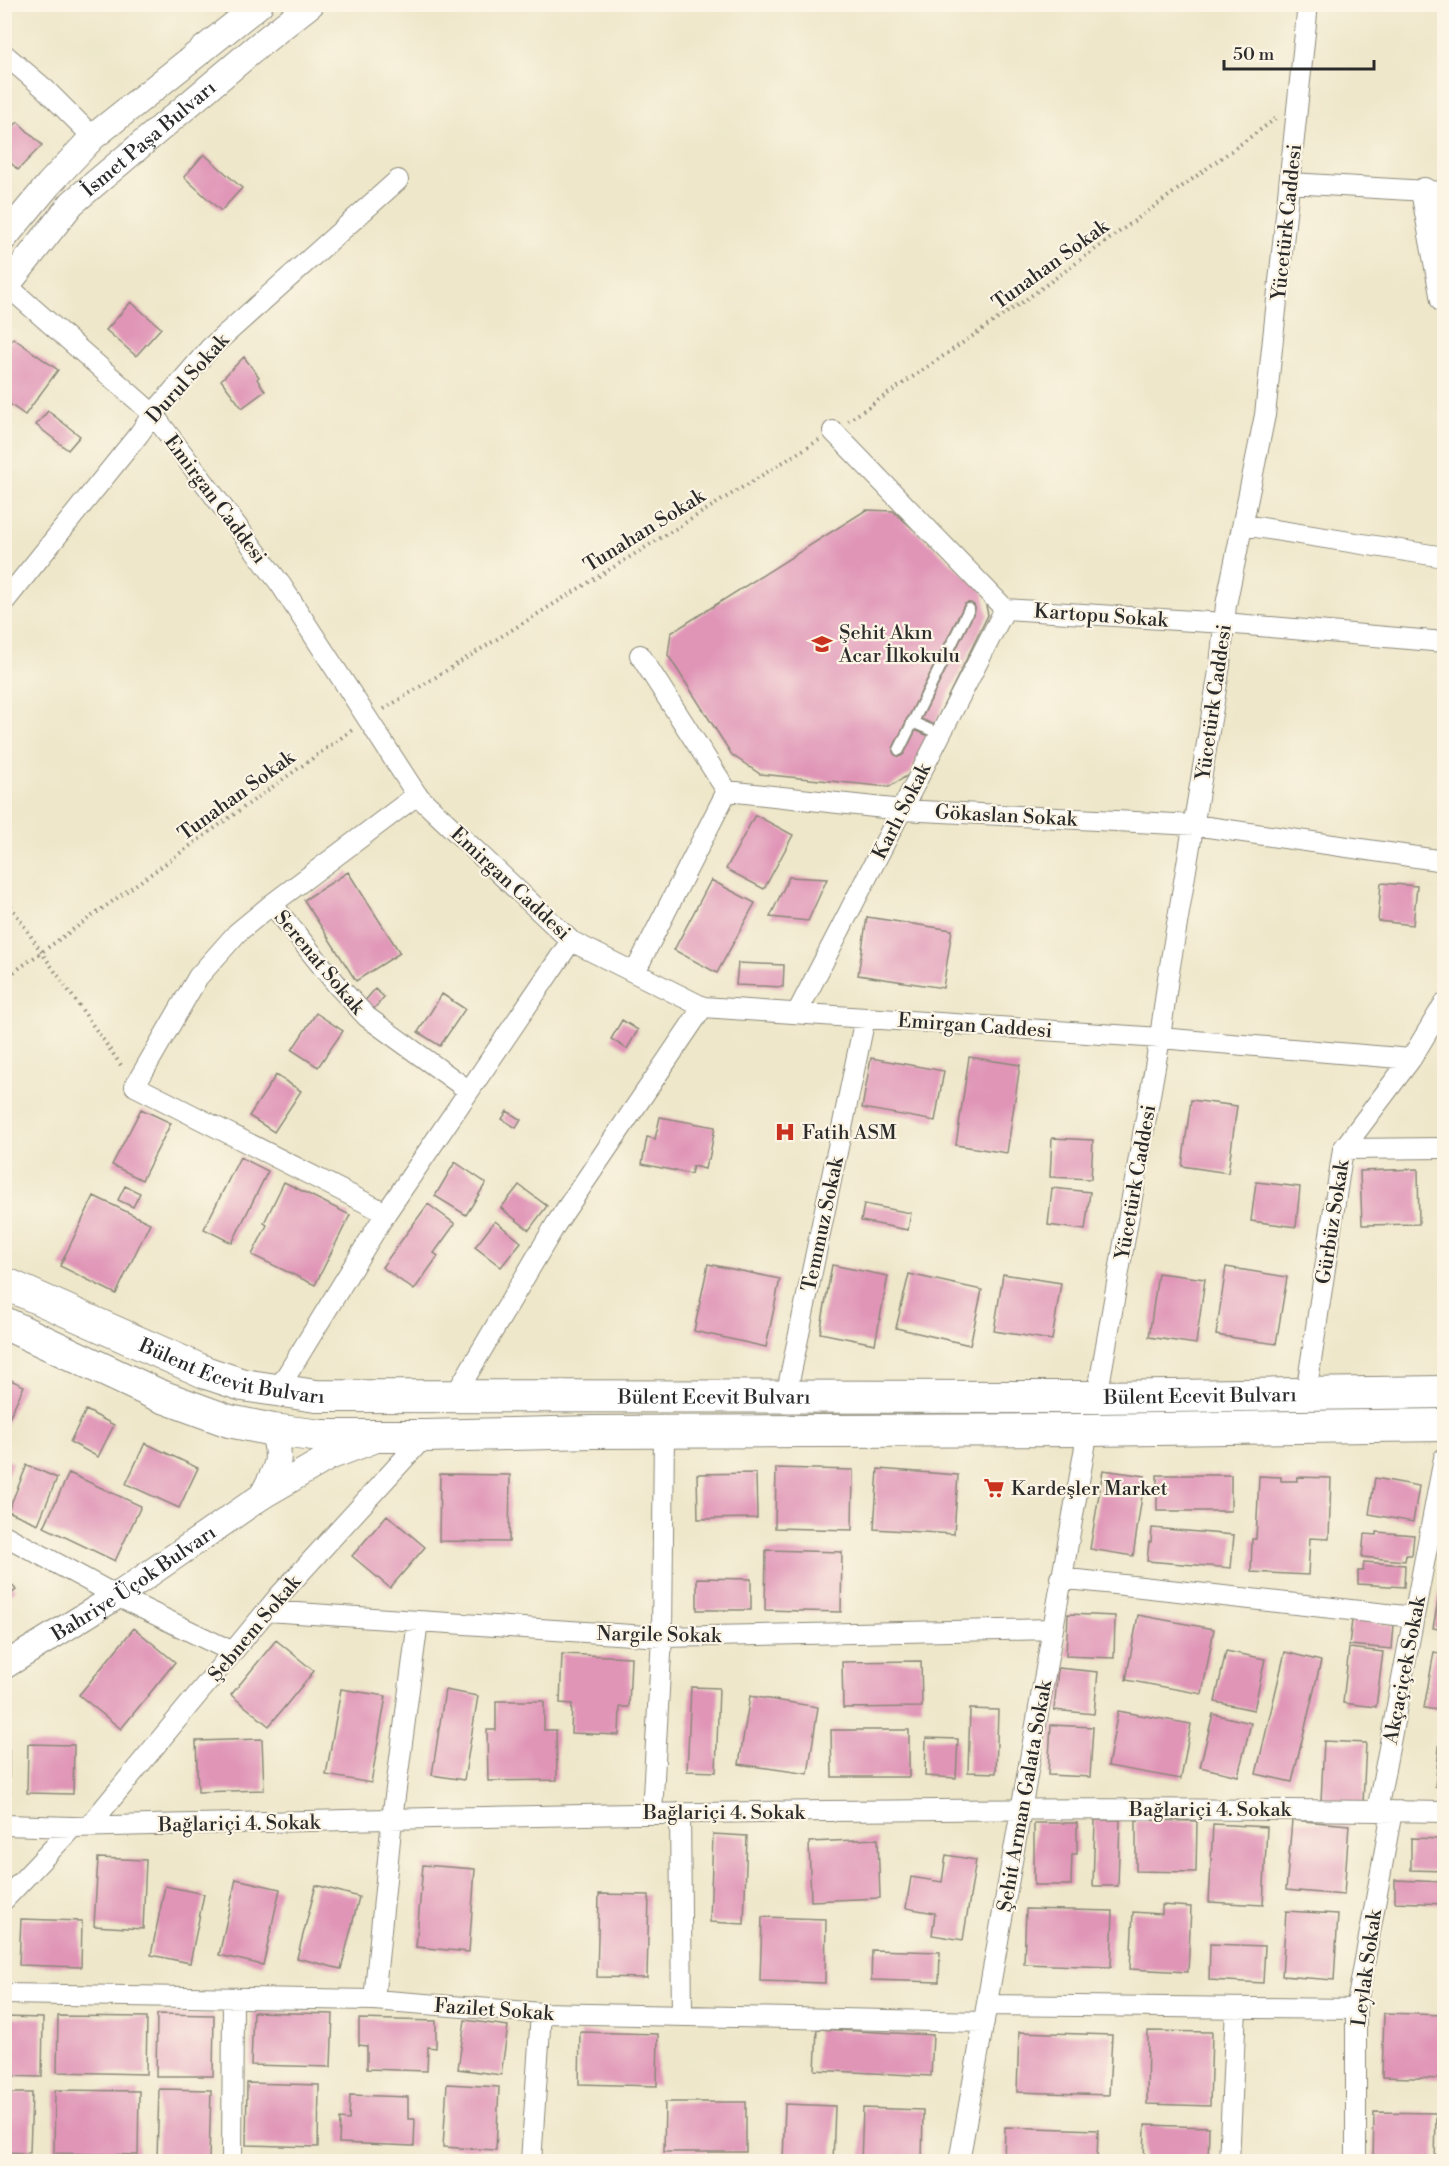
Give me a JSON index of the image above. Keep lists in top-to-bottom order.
{
  "streets": {
    "main road": ["Bülent Ecevit Bulvarı"],
    "street": [
      "İsmet Paşa Bulvarı",
      "Yücetürk Caddesi",
      "Durul Sokak",
      "Emirgan Caddesi",
      "Kartopu Sokak",
      "Karlı Sokak",
      "Gökaslan Sokak",
      "Serenat Sokak",
      "Gürbüz Sokak",
      "Temmuz Sokak",
      "Bahriye Üçok Bulvarı",
      "Şebnem Sokak",
      "Nargile Sokak",
      "Akçaçiçek Sokak",
      "Şehit Arman Galata Sokak",
      "Bağlariçi 4. Sokak",
      "Leylak Sokak",
      "Fazilet Sokak"
    ],
    "path": ["Tunahan Sokak"]
  },
  "crossings": [
    ["İsmet Paşa Bulvarı", "Emirgan Caddesi"],
    ["Yücetürk Caddesi", "Tunahan Sokak"],
    ["Yücetürk Caddesi", "Emirgan Caddesi"],
    ["Yücetürk Caddesi", "Kartopu Sokak"],
    ["Yücetürk Caddesi", "Gökaslan Sokak"],
    ["Yücetürk Caddesi", "Bülent Ecevit Bulvarı"],
    ["Tunahan Sokak", "Emirgan Caddesi"],
    ["Tunahan Sokak", "Kartopu Sokak"],
    ["Durul Sokak", "Emirgan Caddesi"],
    ["Emirgan Caddesi", "Karlı Sokak"],
    ["Emirgan Caddesi", "Temmuz Sokak"],
    ["Kartopu Sokak", "Karlı Sokak"],
    ["Karlı Sokak", "Gökaslan Sokak"],
    ["Gürbüz Sokak", "Bülent Ecevit Bulvarı"],
    ["Temmuz Sokak", "Bülent Ecevit Bulvarı"],
    ["Bülent Ecevit Bulvarı", "Bahriye Üçok Bulvarı"],
    ["Bülent Ecevit Bulvarı", "Şebnem Sokak"],
    ["Bülent Ecevit Bulvarı", "Şehit Arman Galata Sokak"],
    ["Şebnem Sokak", "Nargile Sokak"],
    ["Şebnem Sokak", "Bağlariçi 4. Sokak"],
    ["Nargile Sokak", "Şehit Arman Galata Sokak"],
    ["Akçaçiçek Sokak", "Bağlariçi 4. Sokak"],
    ["Akçaçiçek Sokak", "Leylak Sokak"],
    ["Şehit Arman Galata Sokak", "Bağlariçi 4. Sokak"],
    ["Şehit Arman Galata Sokak", "Fazilet Sokak"],
    ["Bağlariçi 4. Sokak", "Leylak Sokak"],
    ["Leylak Sokak", "Fazilet Sokak"]
  ],
  "places": {
    "school or university": ["Şehit Akın Acar İlkokulu"],
    "hospital": ["Fatih ASM"],
    "supermarket": ["Kardeşler Market"]
  },
  "scale_bar": "50 m"
}
